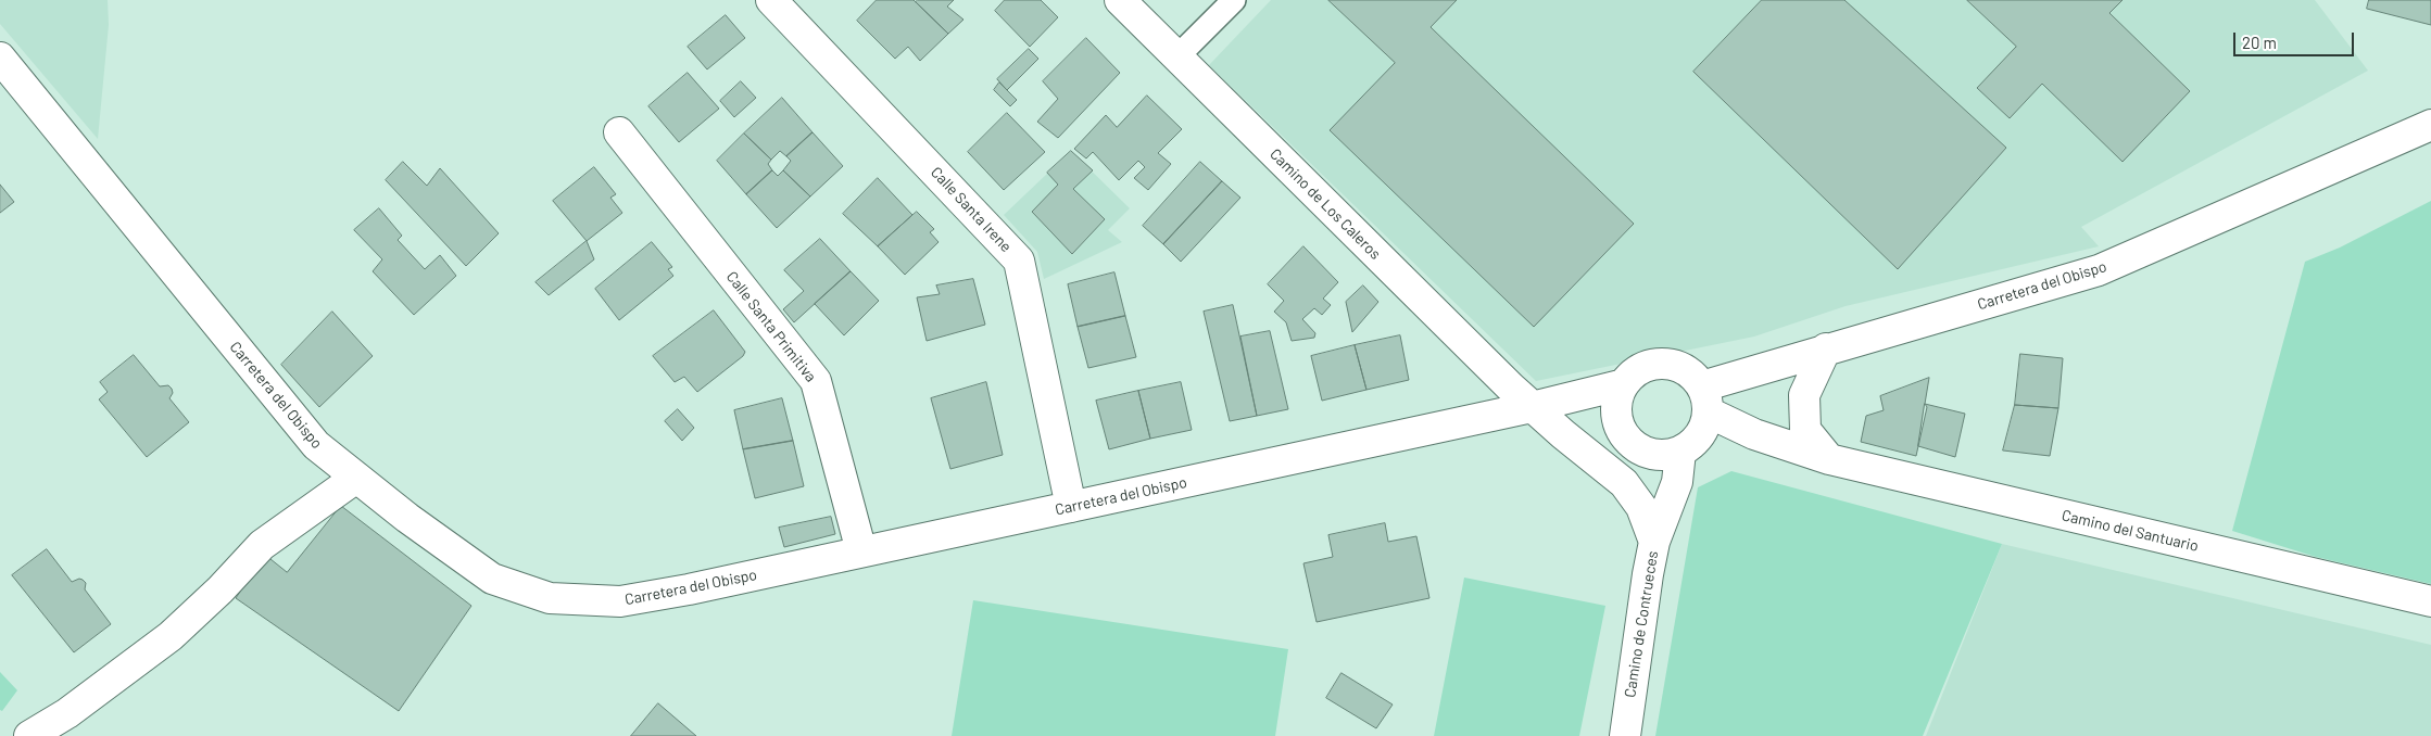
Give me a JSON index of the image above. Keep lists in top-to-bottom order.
{
  "streets": {
    "street": [
      "Camino de Los Caleros",
      "Calle Santa Irene",
      "Carretera del Obispo",
      "Calle Santa Primitiva",
      "Camino del Santuario",
      "Camino de Contrueces"
    ]
  },
  "crossings": [
    ["Camino de Los Caleros", "Carretera del Obispo"],
    ["Calle Santa Irene", "Carretera del Obispo"],
    ["Carretera del Obispo", "Calle Santa Primitiva"],
    ["Carretera del Obispo", "Camino del Santuario"],
    ["Carretera del Obispo", "Camino de Contrueces"],
    ["Camino del Santuario", "Camino de Contrueces"]
  ],
  "scale_bar": "20 m"
}
